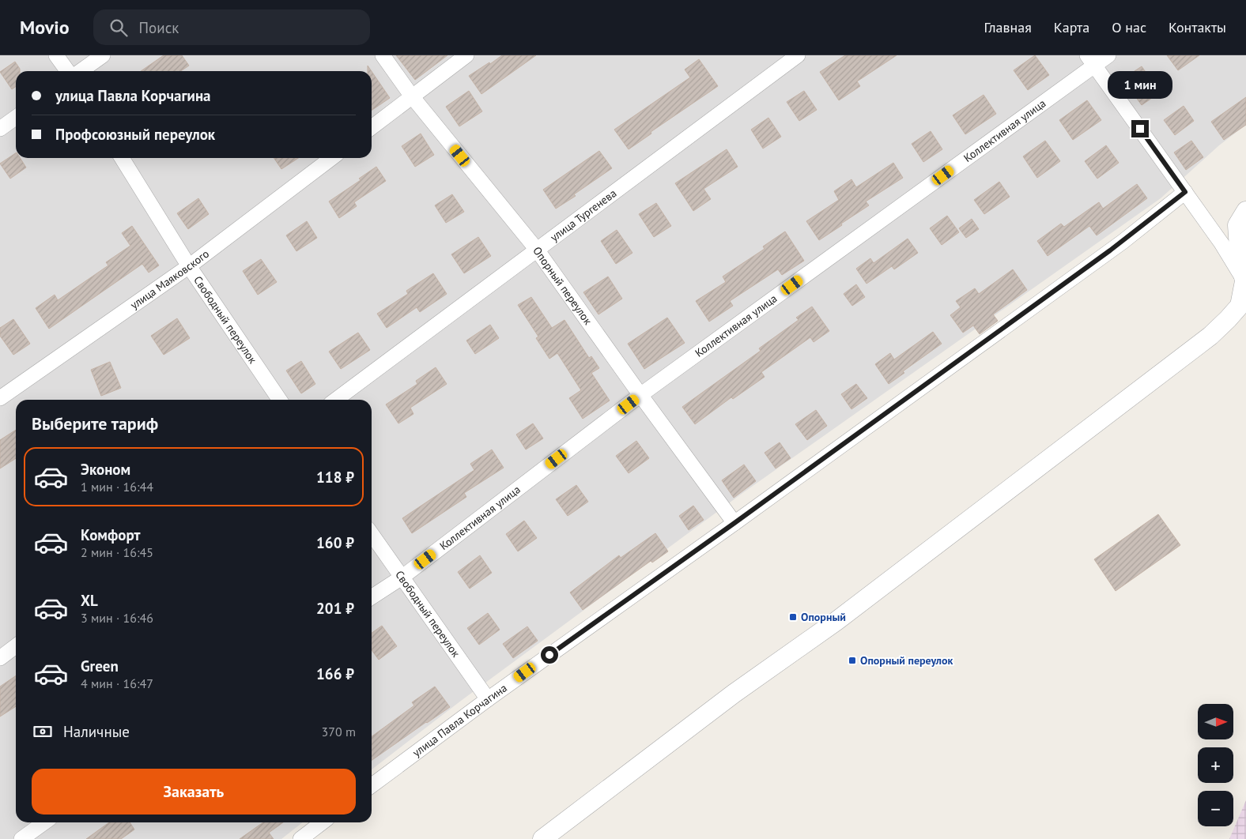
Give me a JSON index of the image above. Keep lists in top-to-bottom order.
{
  "streets": {
    "street": [
      "Коллективная улица",
      "улица Тургенева",
      "улица Маяковского",
      "Опорный переулок",
      "Свободный переулок",
      "улица Павла Корчагина"
    ]
  },
  "crossings": [
    ["Коллективная улица", "Опорный переулок"],
    ["Коллективная улица", "Свободный переулок"],
    ["улица Тургенева", "Опорный переулок"],
    ["улица Маяковского", "Свободный переулок"],
    ["Опорный переулок", "улица Павла Корчагина"],
    ["Свободный переулок", "улица Павла Корчагина"]
  ],
  "places": {
    "transit": ["Опорный", "Опорный переулок"]
  },
  "north": "right",
  "page": {
    "header": "Movio",
    "search": "Поиск",
    "nav": [
      "Главная",
      "Карта",
      "О нас",
      "Контакты"
    ],
    "bubble": "1 мин",
    "banner": ["улица Павла Корчагина", "Профсоюзный переулок"],
    "heading": "Выберите тариф",
    "list": [
      {
        "name": "Эконом",
        "note": "1 мин · 16:44",
        "value": "118 ₽"
      },
      {
        "name": "Комфорт",
        "note": "2 мин · 16:45",
        "value": "160 ₽"
      },
      {
        "name": "XL",
        "note": "3 мин · 16:46",
        "value": "201 ₽"
      },
      {
        "name": "Green",
        "note": "4 мин · 16:47",
        "value": "166 ₽"
      }
    ],
    "map_buttons": ["+", "−"],
    "pay": ["Наличные", "370 m"],
    "buttons": "Заказать"
  }
}
